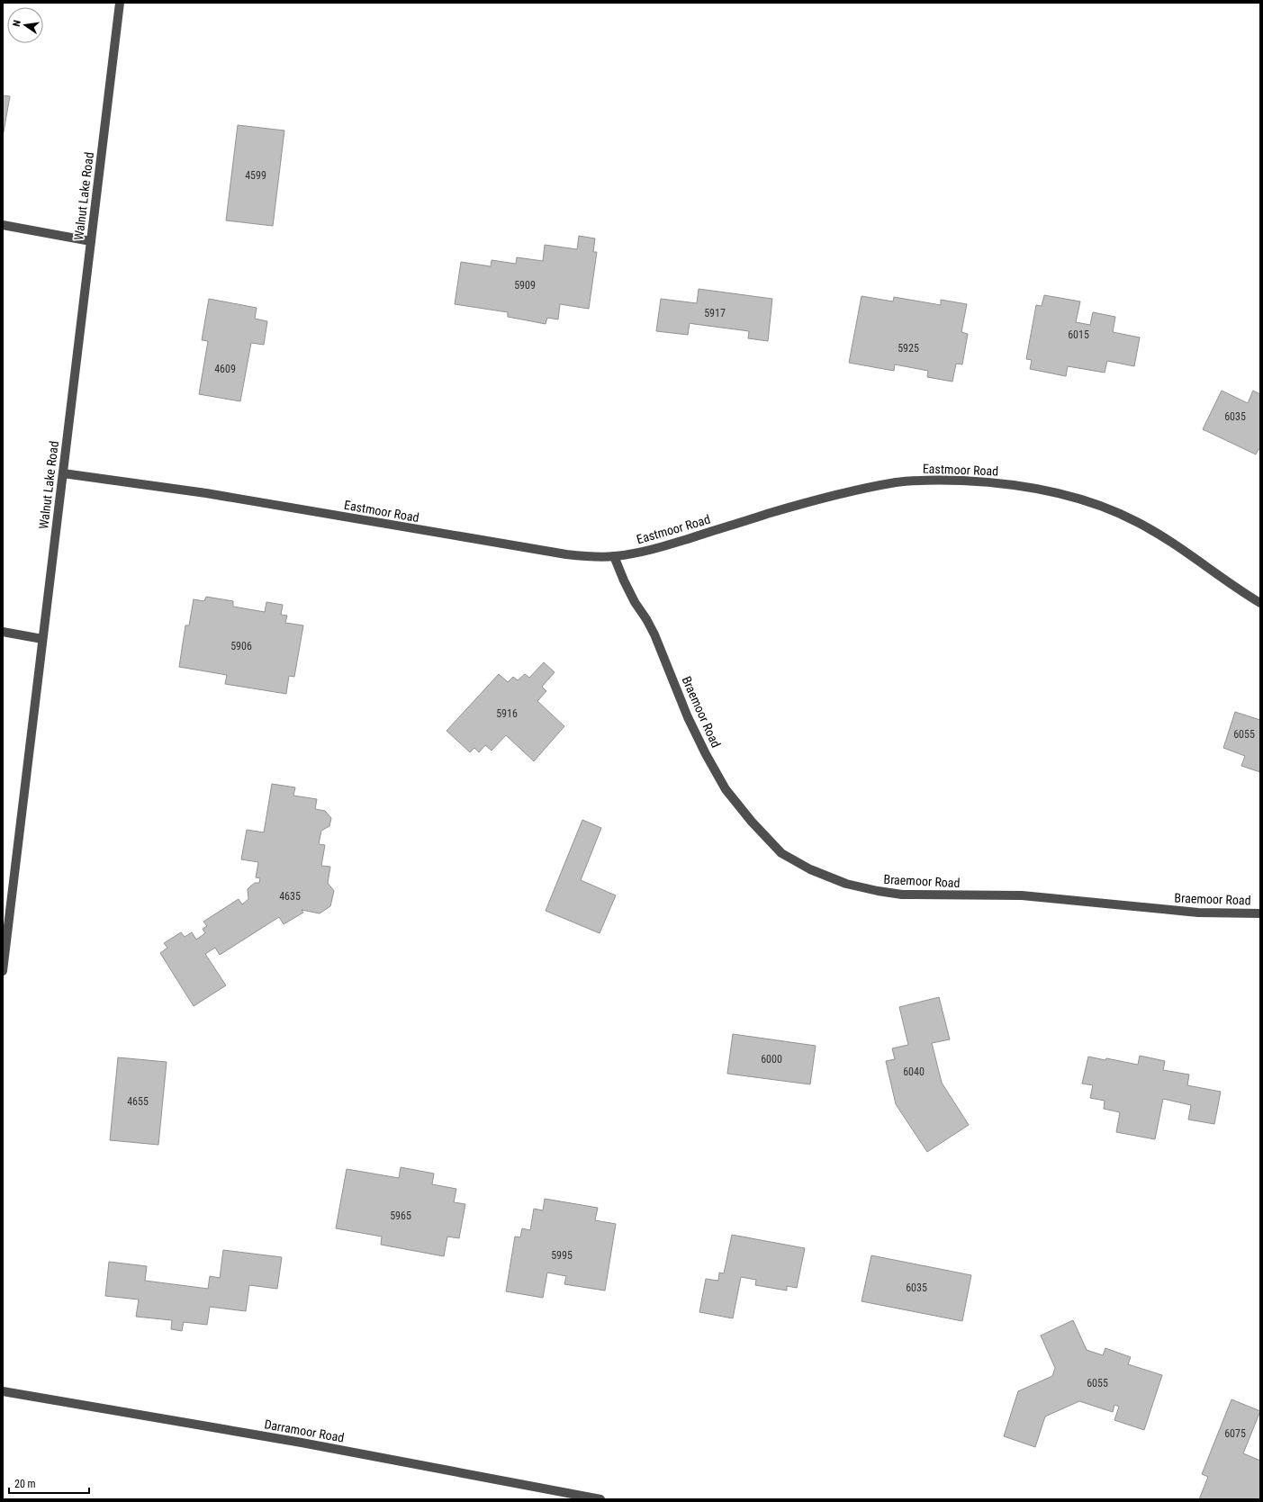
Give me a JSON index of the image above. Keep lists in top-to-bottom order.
{
  "streets": {
    "street": [
      "Walnut Lake Road",
      "Eastmoor Road",
      "Braemoor Road",
      "Darramoor Road"
    ]
  },
  "crossings": [
    ["Walnut Lake Road", "Eastmoor Road"],
    ["Eastmoor Road", "Braemoor Road"]
  ],
  "house_numbers": [
    "4599",
    "5909",
    "5917",
    "6015",
    "5925",
    "4609",
    "6035",
    "5906",
    "5916",
    "6055",
    "4635",
    "6000",
    "6040",
    "4655",
    "5965",
    "5995",
    "6035",
    "6055",
    "6075"
  ],
  "scale_bar": "20 m",
  "north": "left"
}
